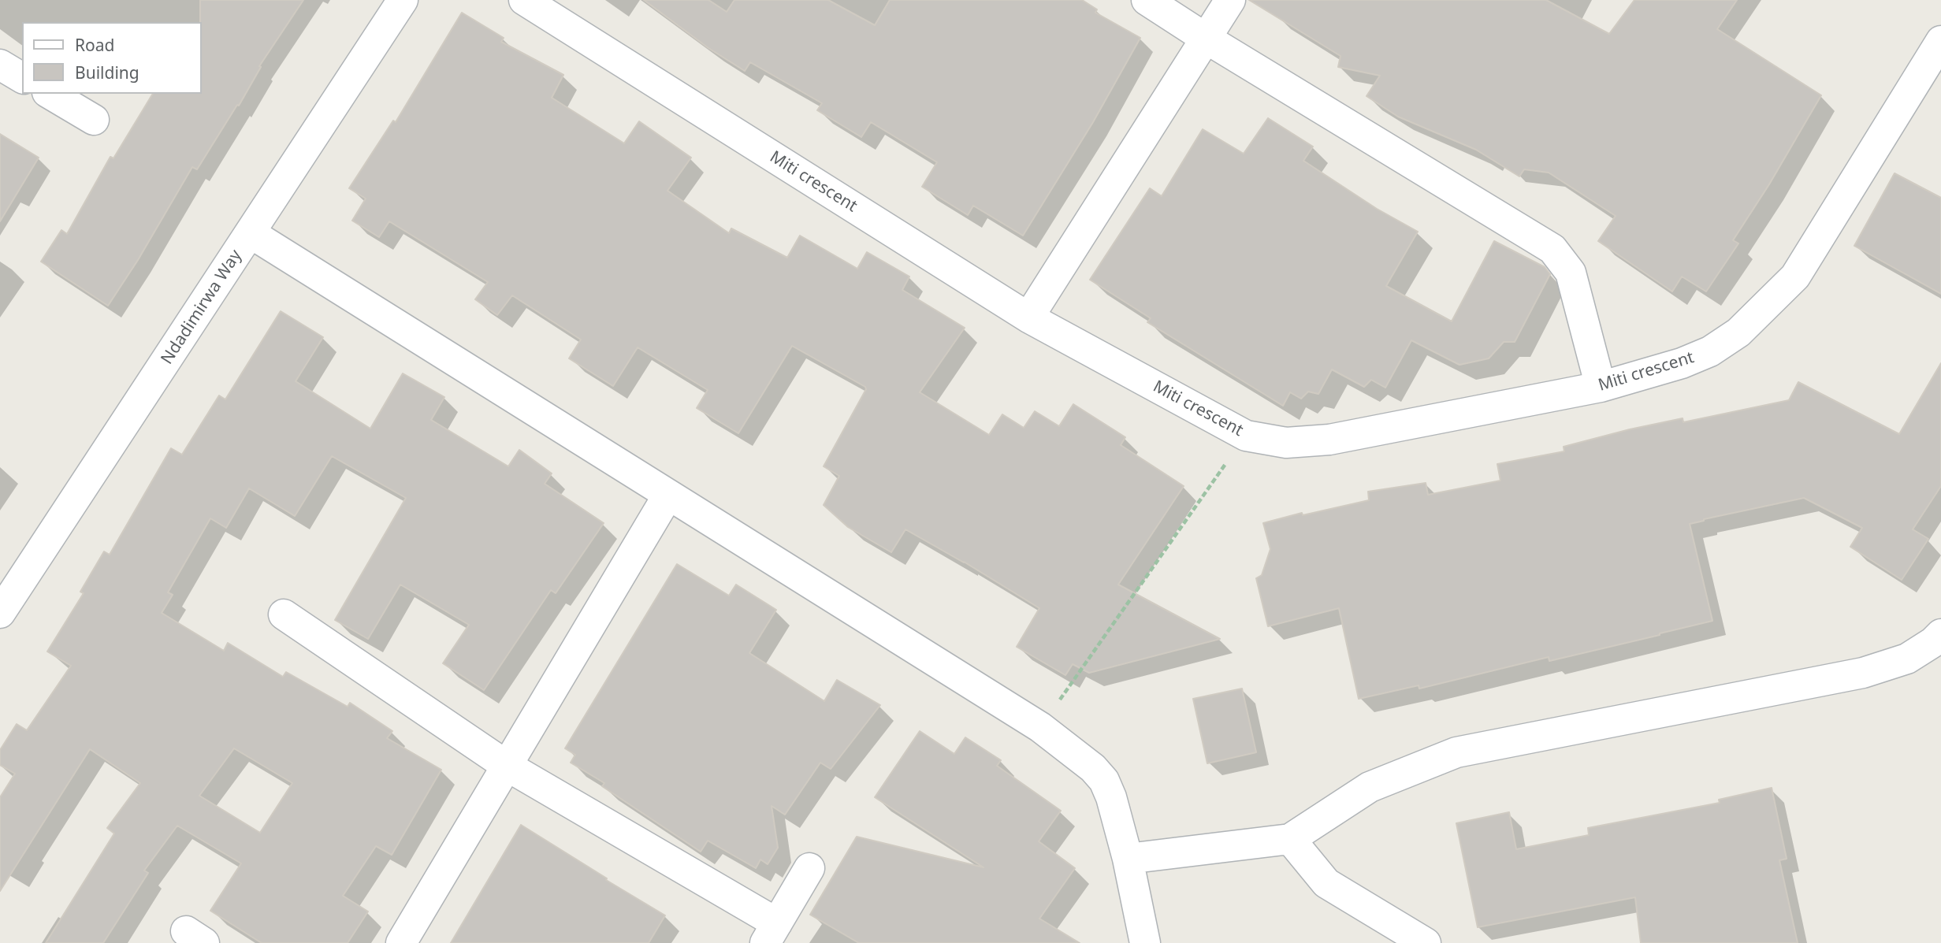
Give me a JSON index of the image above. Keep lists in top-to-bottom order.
{
  "streets": {
    "street": ["Miti crescent", "Ndadimirwa Way"]
  },
  "legend": ["Road", "Building"]
}
